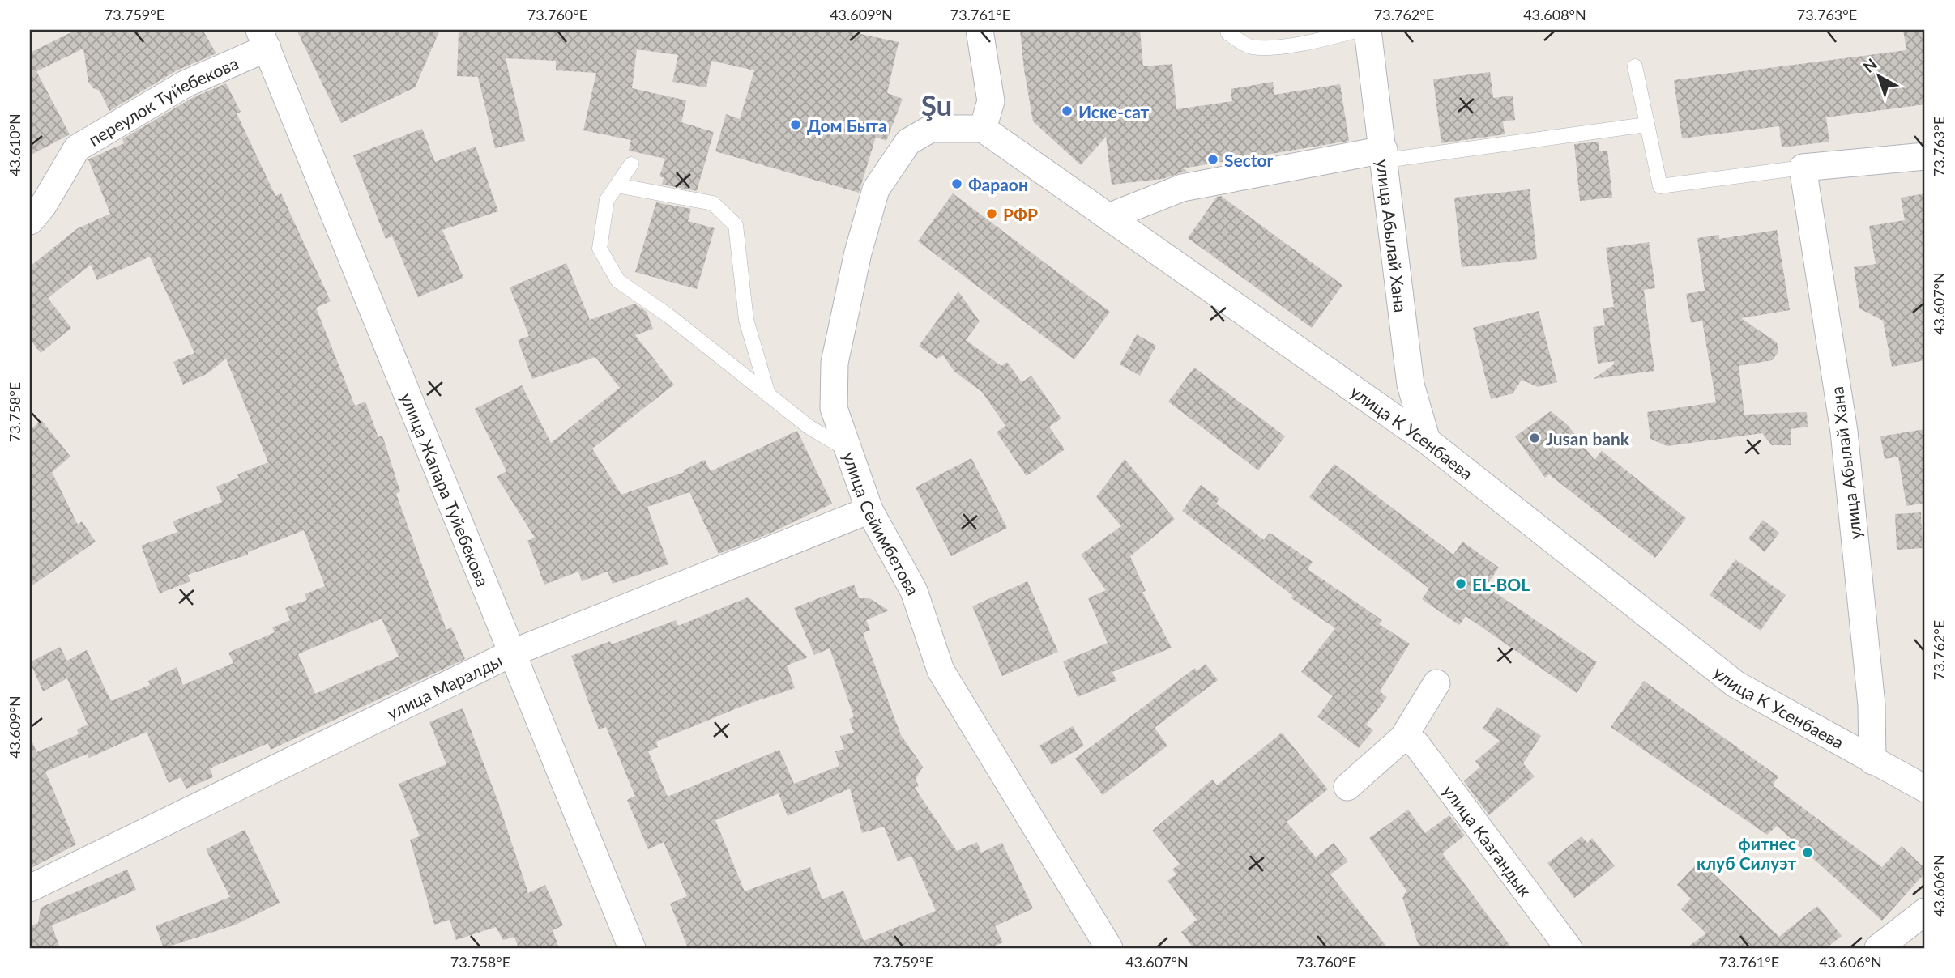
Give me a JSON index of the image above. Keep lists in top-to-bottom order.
{
  "streets": {
    "street": [
      "переулок Туйебекова",
      "улица Абылай Хана",
      "улица К Усенбаева",
      "улица Жапара Туйебекова",
      "улица Сейимбетова",
      "улица Маралды",
      "улица Казгандык"
    ]
  },
  "crossings": [
    ["переулок Туйебекова", "улица Жапара Туйебекова"],
    ["улица Абылай Хана", "улица К Усенбаева"],
    ["улица К Усенбаева", "улица Сейимбетова"],
    ["улица Жапара Туйебекова", "улица Маралды"],
    ["улица Сейимбетова", "улица Маралды"]
  ],
  "districts": ["Şu"],
  "places": [
    "Иске-сат",
    "Дом Быта",
    "Sector",
    "Фараон",
    "РФР",
    "Jusan bank",
    "EL-BOL",
    "фитнес клуб Силуэт"
  ],
  "north": "top left",
  "coordinates": [
    "73.759°E",
    "73.760°E",
    "43.609°N",
    "73.761°E",
    "73.762°E",
    "43.608°N",
    "73.763°E",
    "43.610°N",
    "43.607°N",
    "73.758°E",
    "43.606°N"
  ]
}
